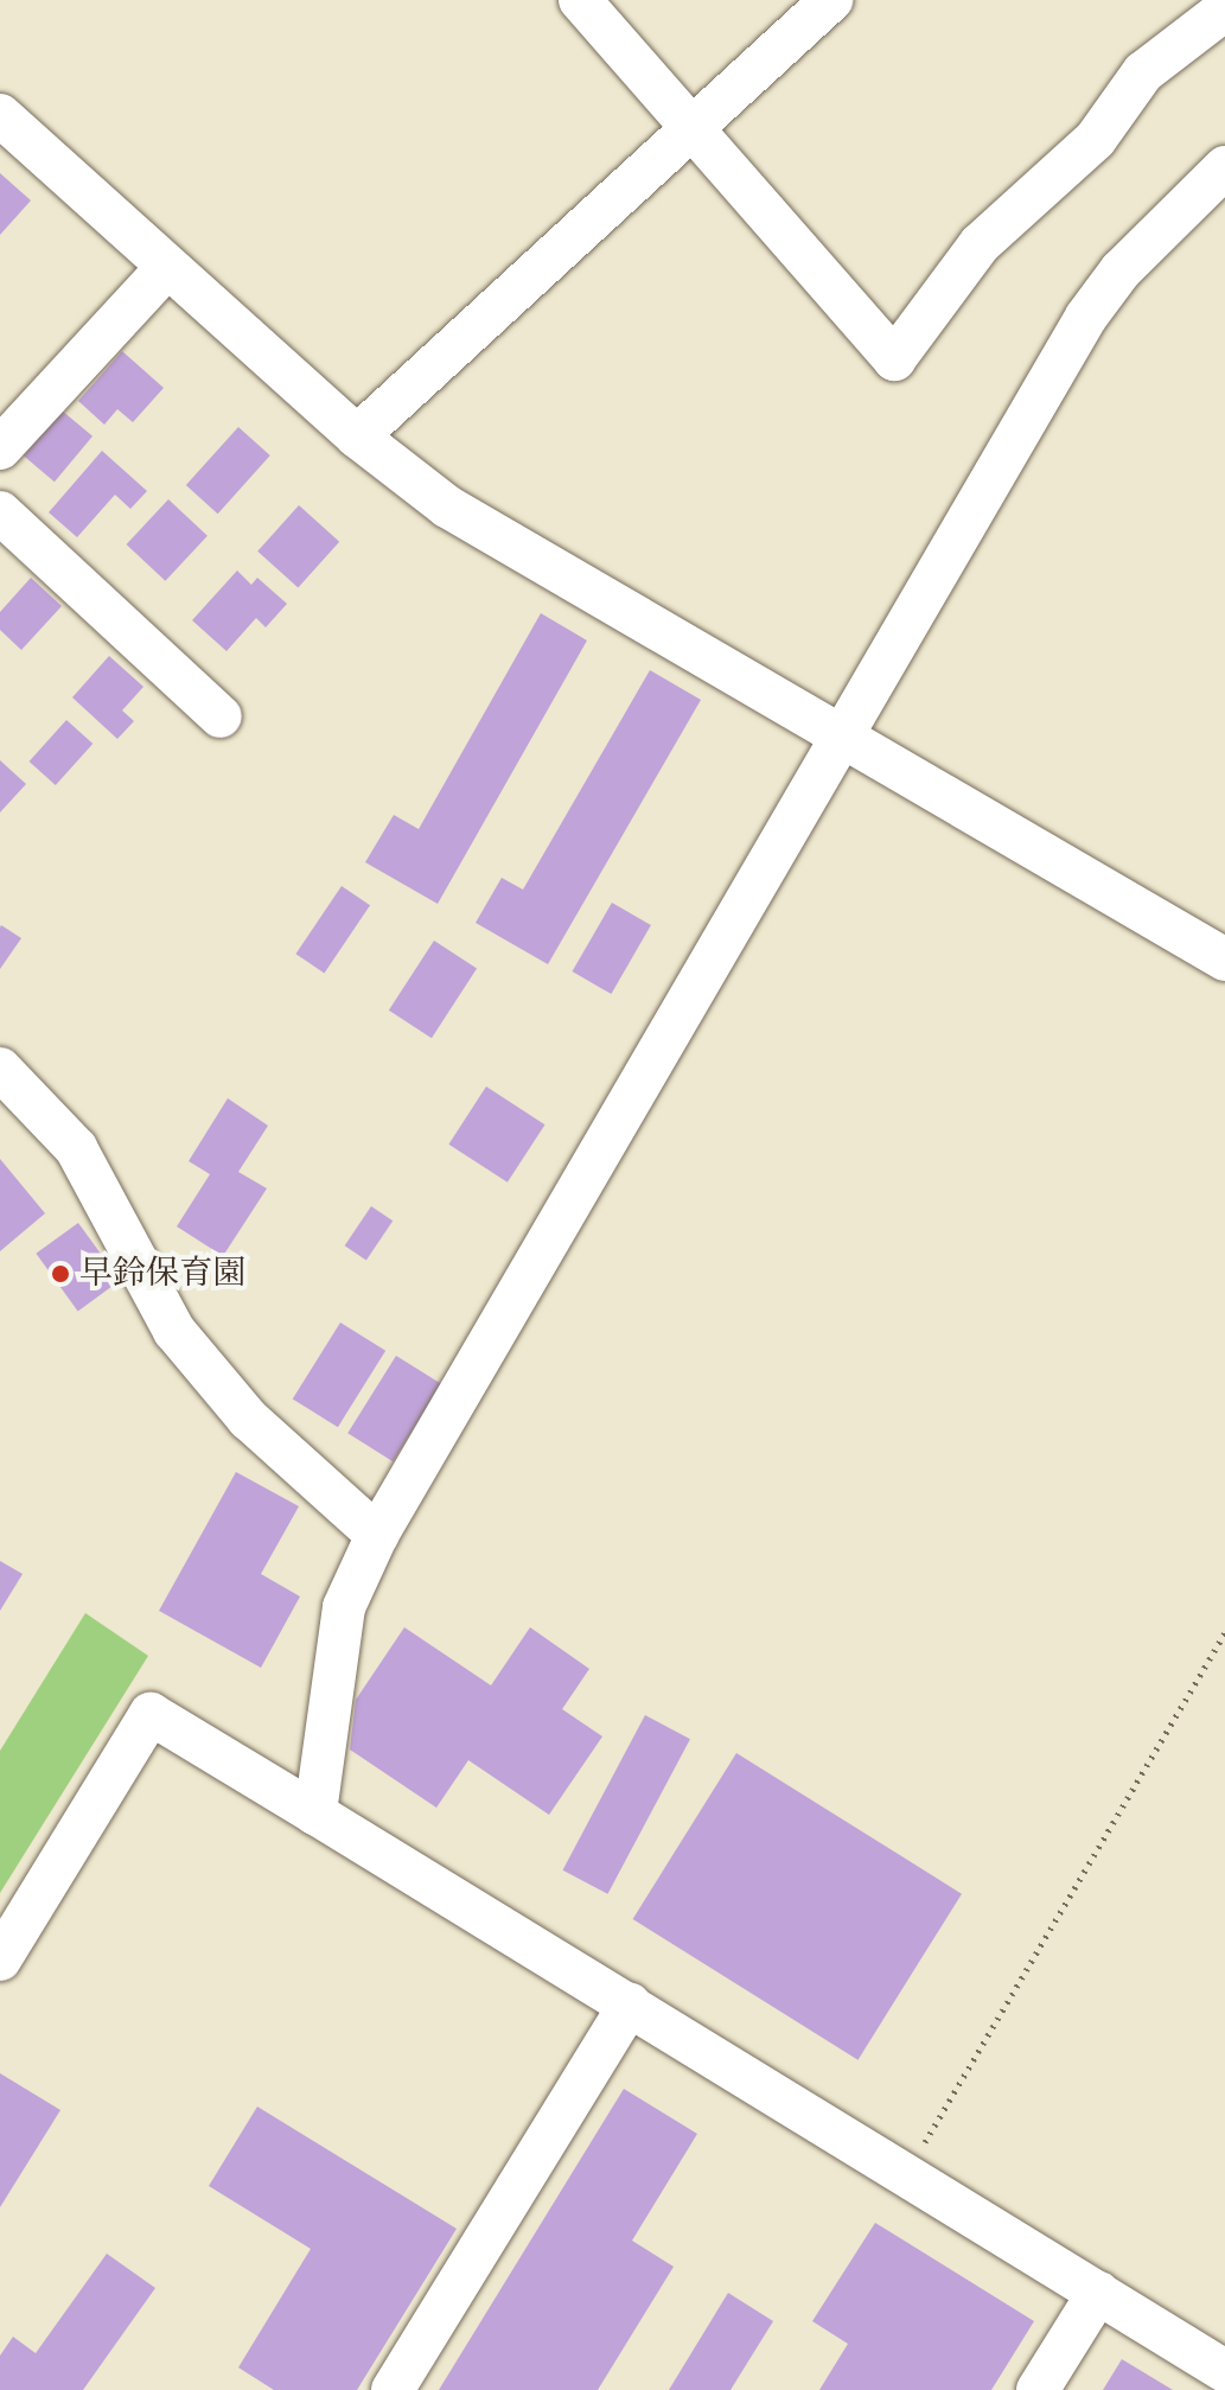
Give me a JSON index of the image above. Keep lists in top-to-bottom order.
{
  "places": ["早鈴保育園"]
}
